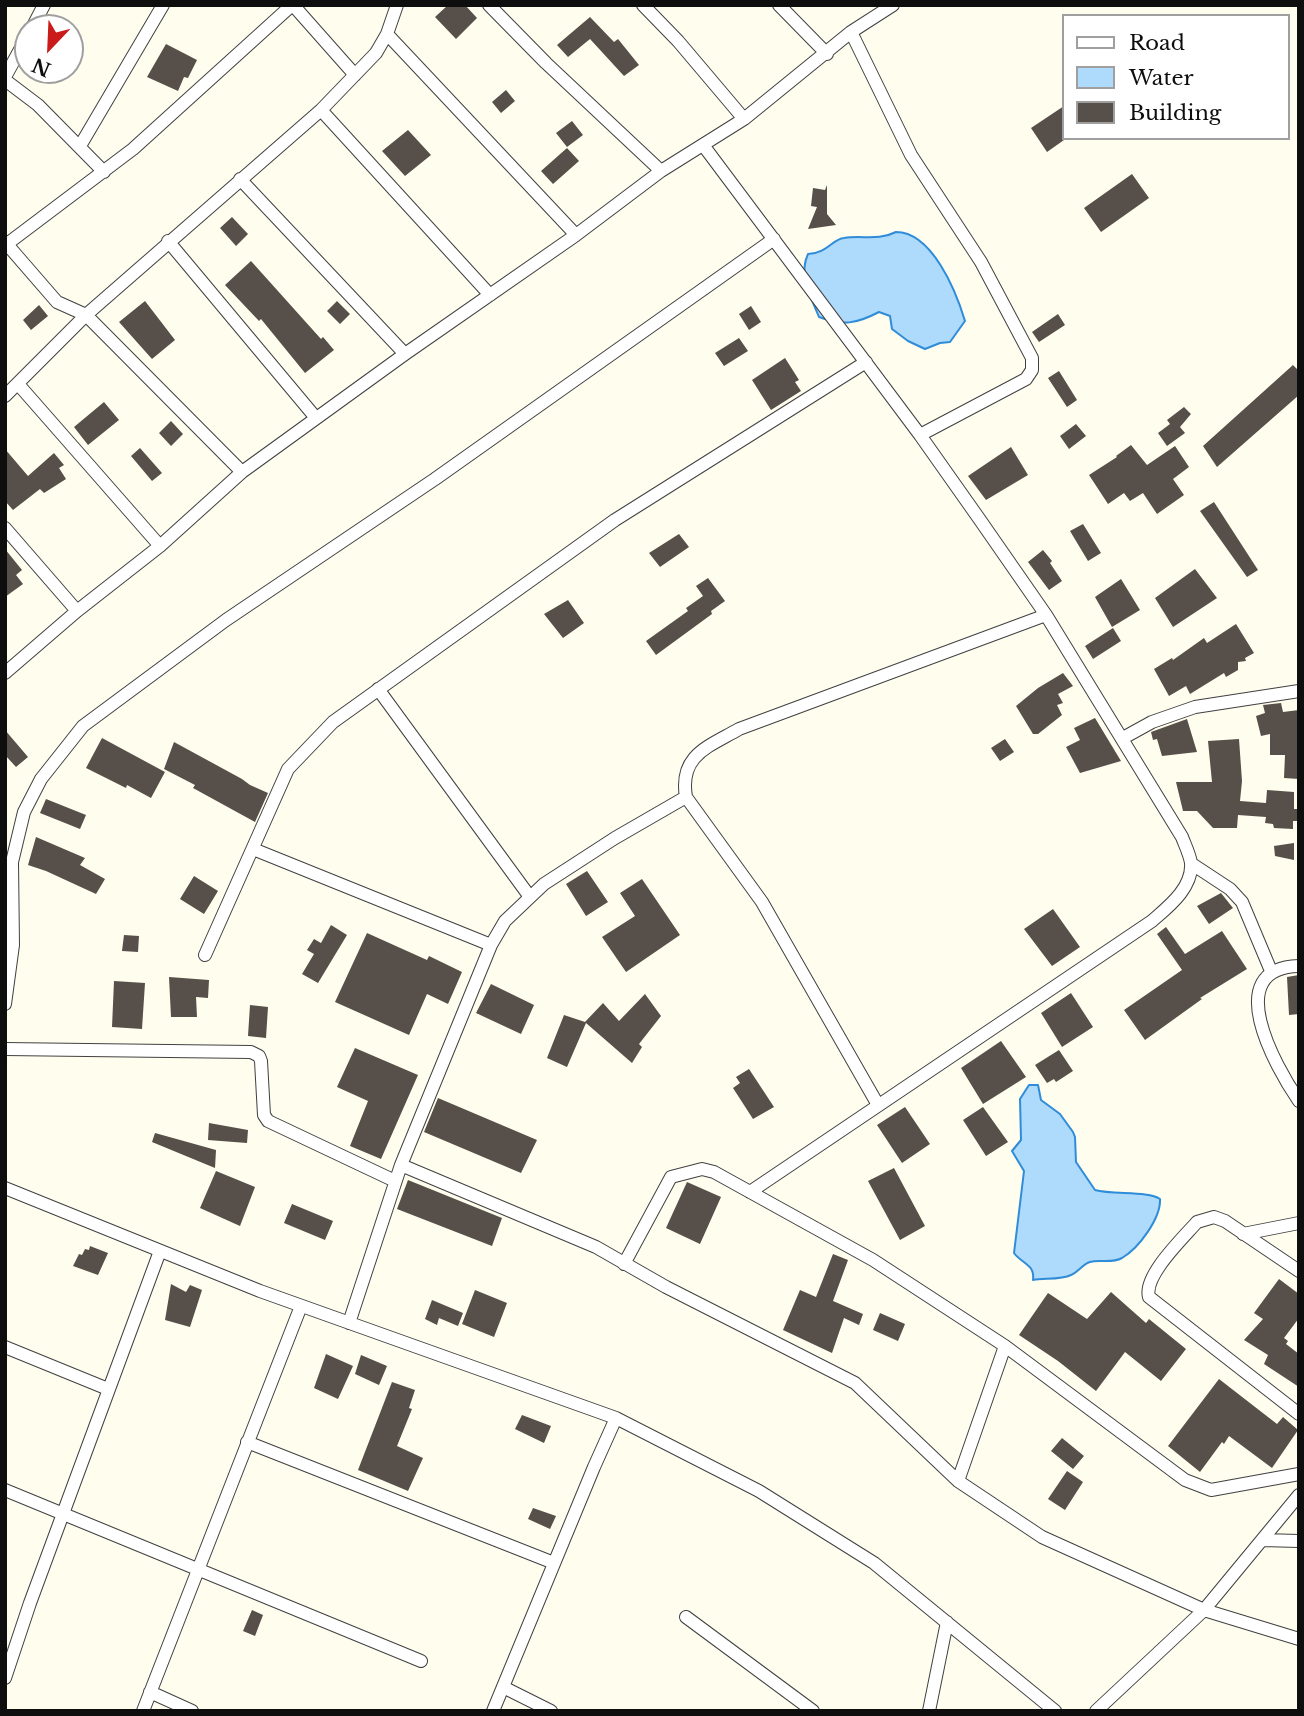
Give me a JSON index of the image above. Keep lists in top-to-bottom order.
{
  "legend": ["Road", "Water", "Building"],
  "north": "bottom left"
}
